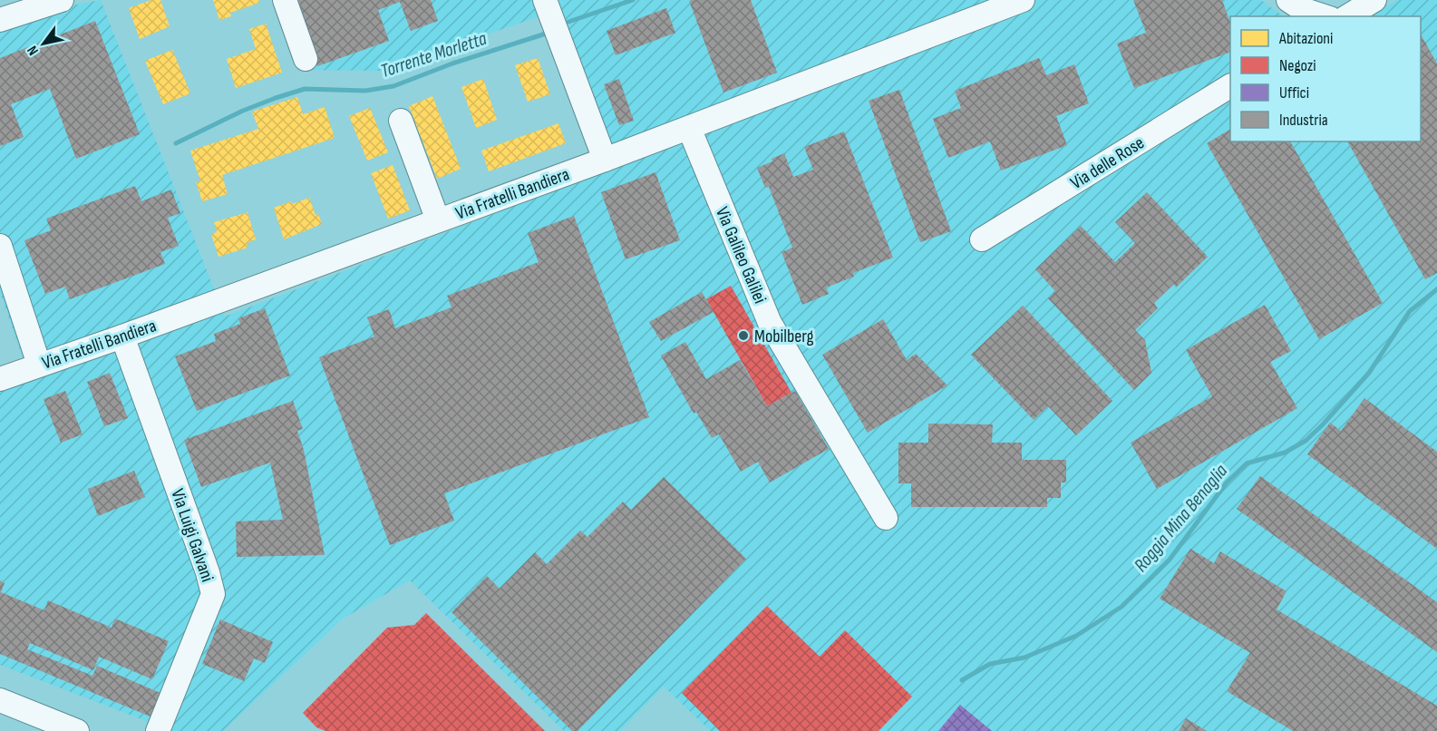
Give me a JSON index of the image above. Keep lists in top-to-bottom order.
{
  "streets": {
    "street": [
      "Via delle Rose",
      "Via Fratelli Bandiera",
      "Via Galileo Galilei",
      "Via Luigi Galvani"
    ]
  },
  "crossings": [
    ["Via Fratelli Bandiera", "Via Galileo Galilei"],
    ["Via Fratelli Bandiera", "Via Luigi Galvani"]
  ],
  "water": ["Torrente Morletta", "Roggia Mina Benaglia"],
  "places": ["Mobilberg"],
  "legend": [
    "Abitazioni",
    "Negozi",
    "Uffici",
    "Industria"
  ],
  "north": "bottom left"
}
